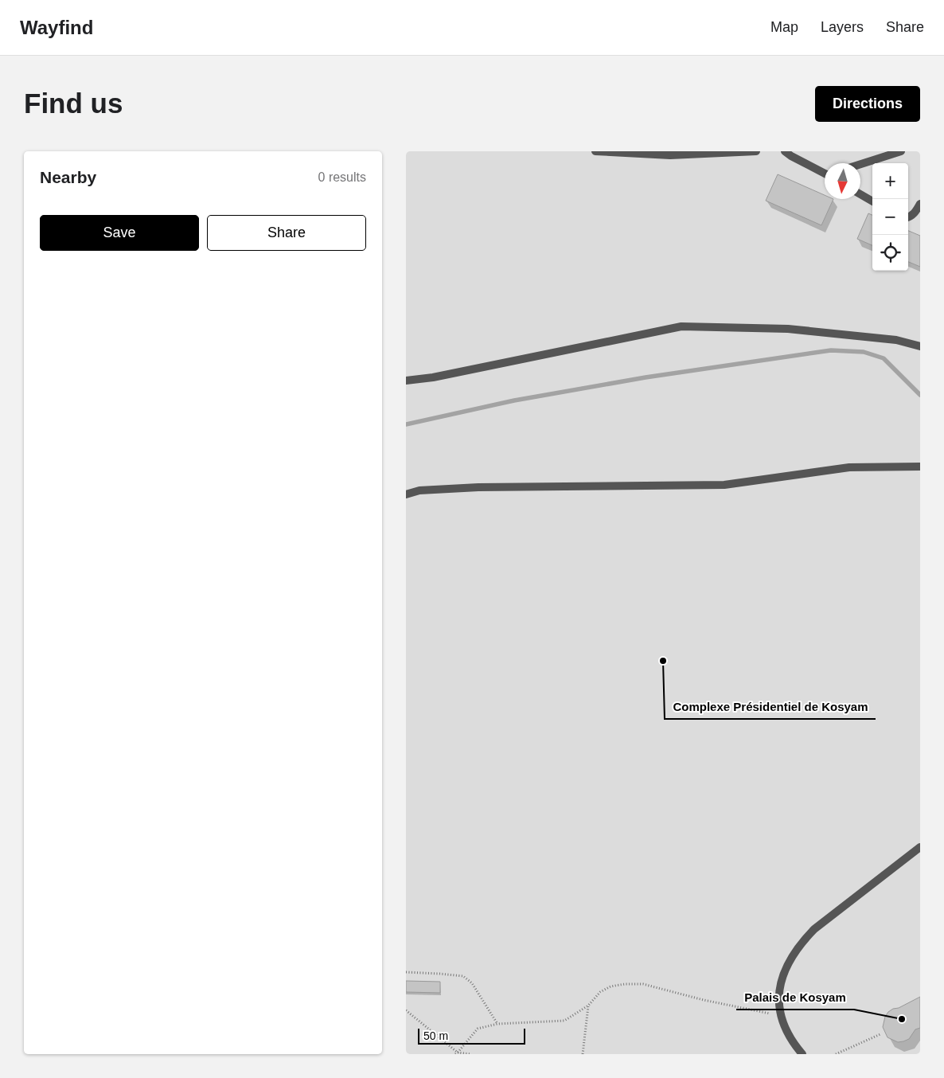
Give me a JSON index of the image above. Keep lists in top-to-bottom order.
{
  "places": ["Complexe Présidentiel de Kosyam", "Palais de Kosyam"],
  "scale_bar": "50 m",
  "north": "bottom",
  "page": {
    "header": "Wayfind",
    "nav": ["Map", "Layers", "Share"],
    "buttons": [
      "Directions",
      ["Save", "Share"]
    ],
    "title": "Find us",
    "heading": ["Nearby", "0 results"],
    "map_buttons": ["+", "−"],
    "scale": "50 m"
  }
}
